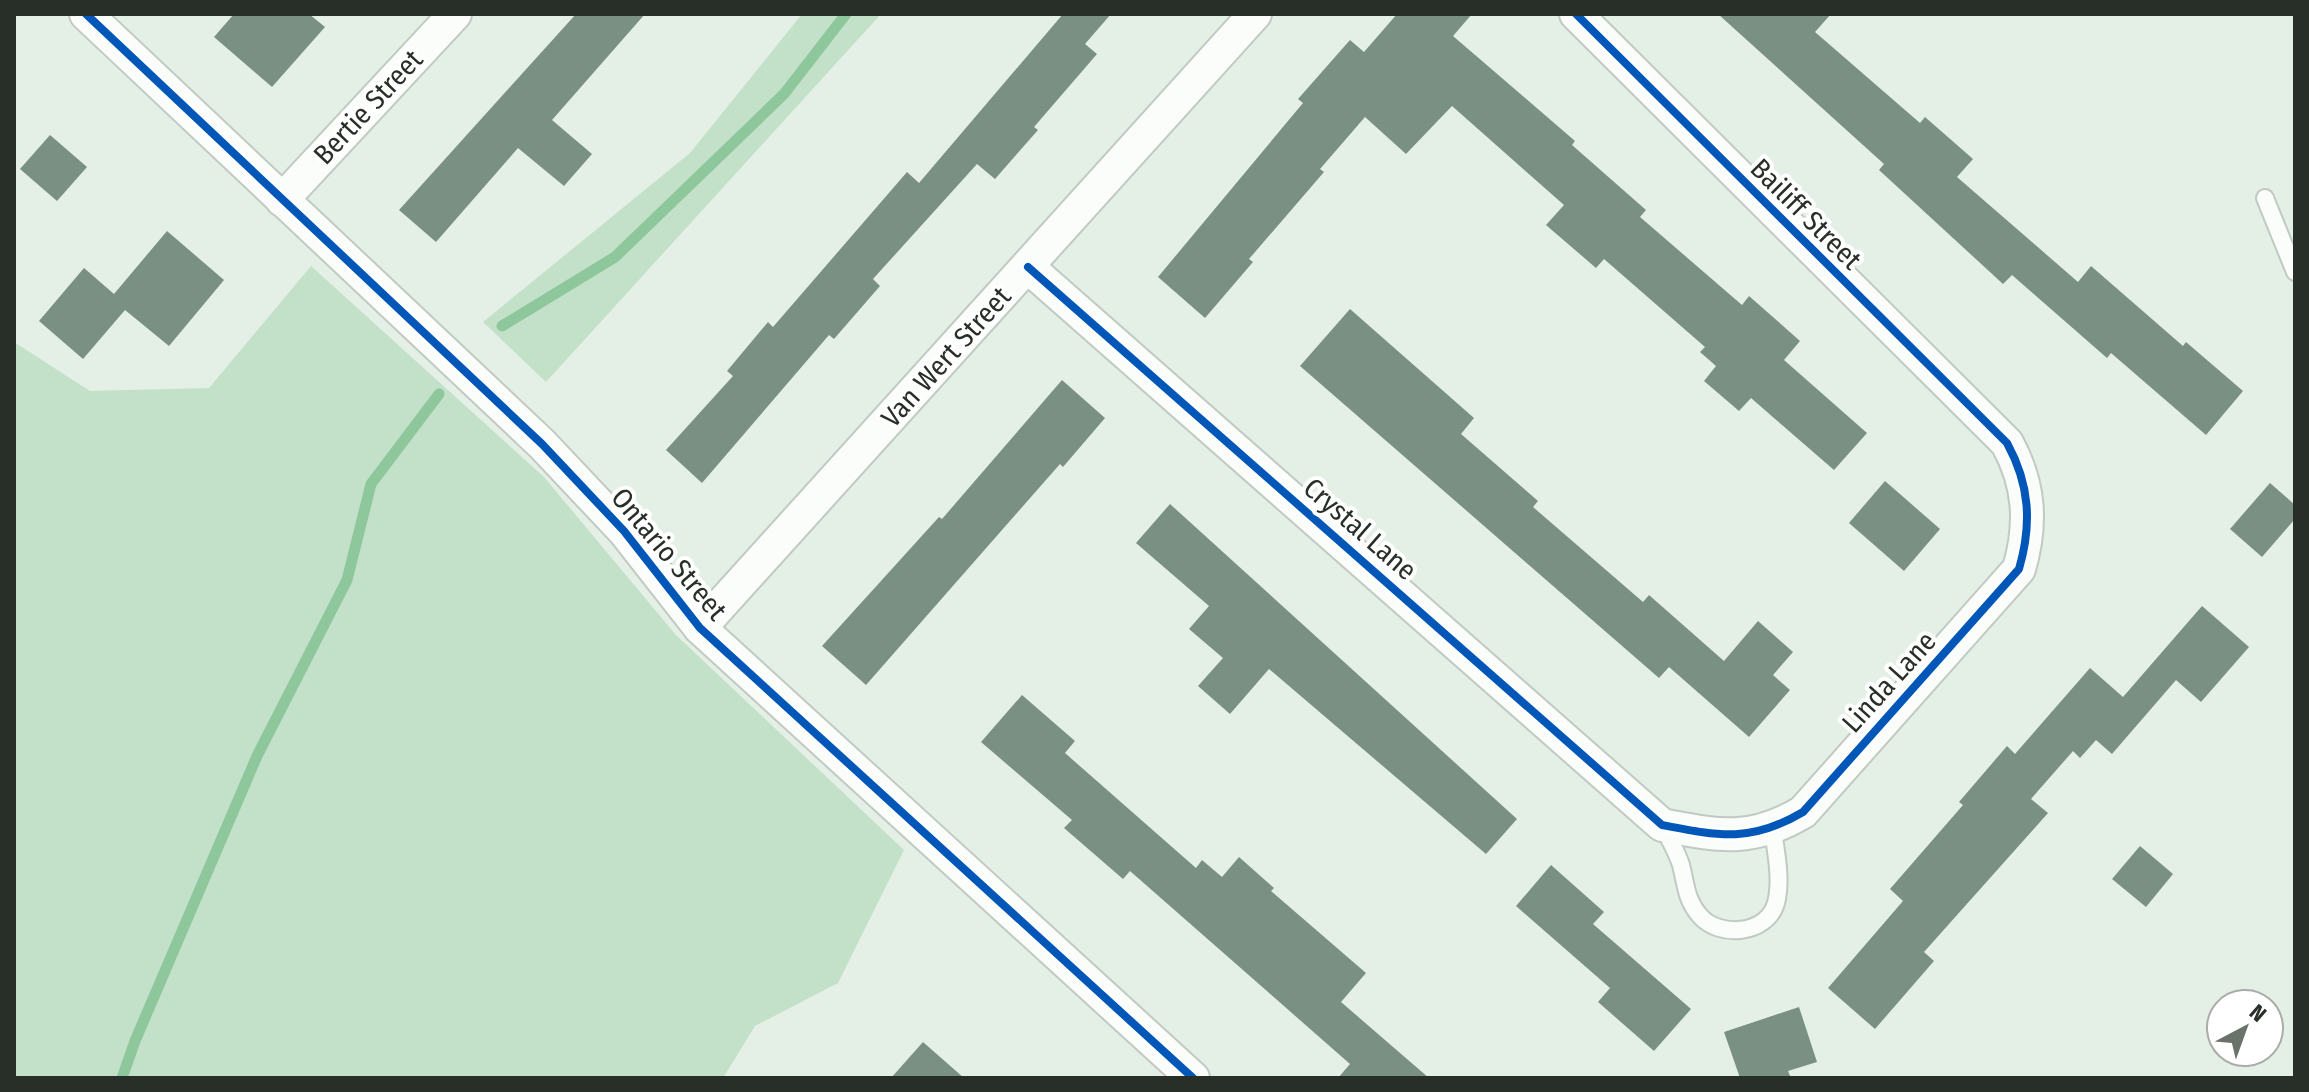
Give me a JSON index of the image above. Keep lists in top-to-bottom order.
{
  "streets": {
    "street": [
      "Bertie Street",
      "Bailiff Street",
      "Van Wert Street",
      "Crystal Lane",
      "Ontario Street",
      "Linda Lane"
    ]
  },
  "crossings": [
    ["Bertie Street", "Ontario Street"],
    ["Bailiff Street", "Linda Lane"],
    ["Van Wert Street", "Crystal Lane"],
    ["Van Wert Street", "Ontario Street"],
    ["Crystal Lane", "Linda Lane"]
  ],
  "north": "top right"
}
